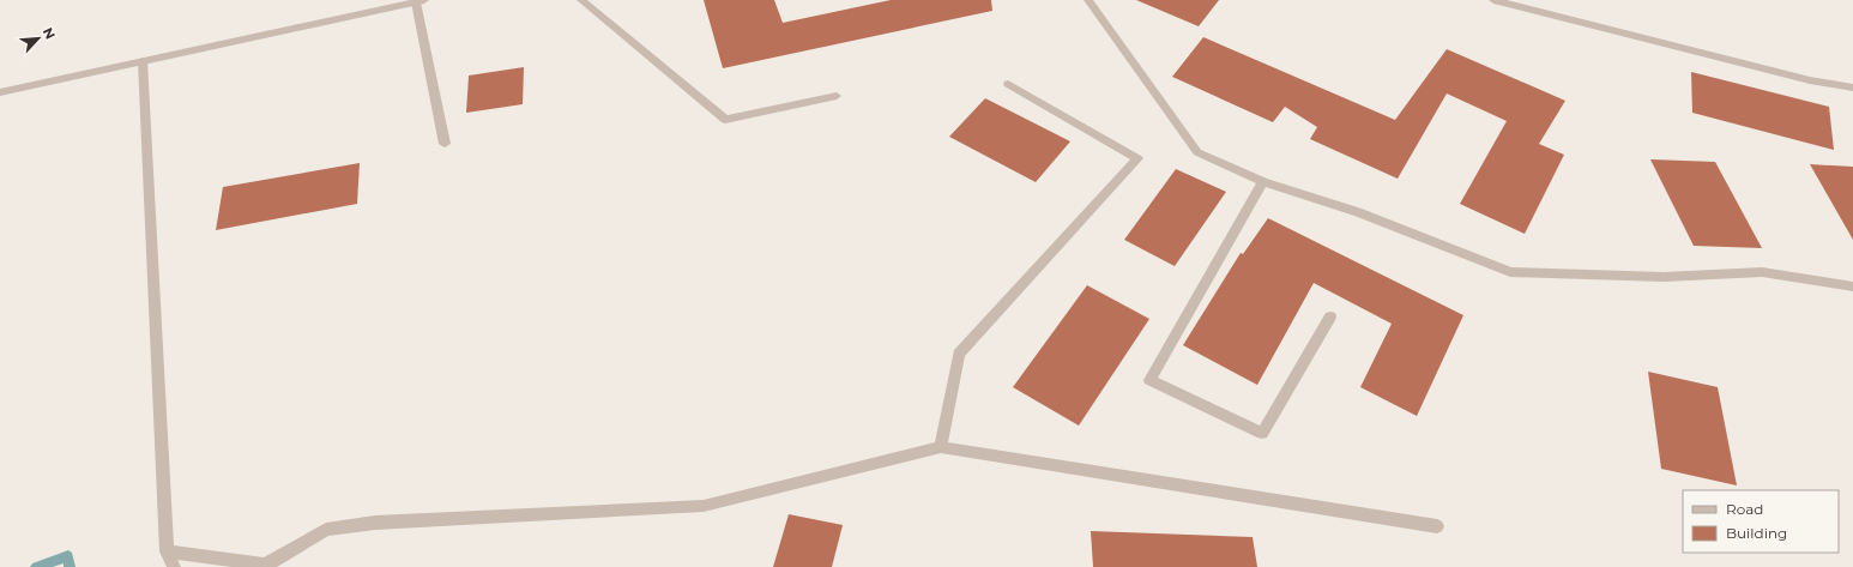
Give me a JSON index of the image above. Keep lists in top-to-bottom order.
{
  "legend": ["Road", "Building"],
  "north": "top right"
}
